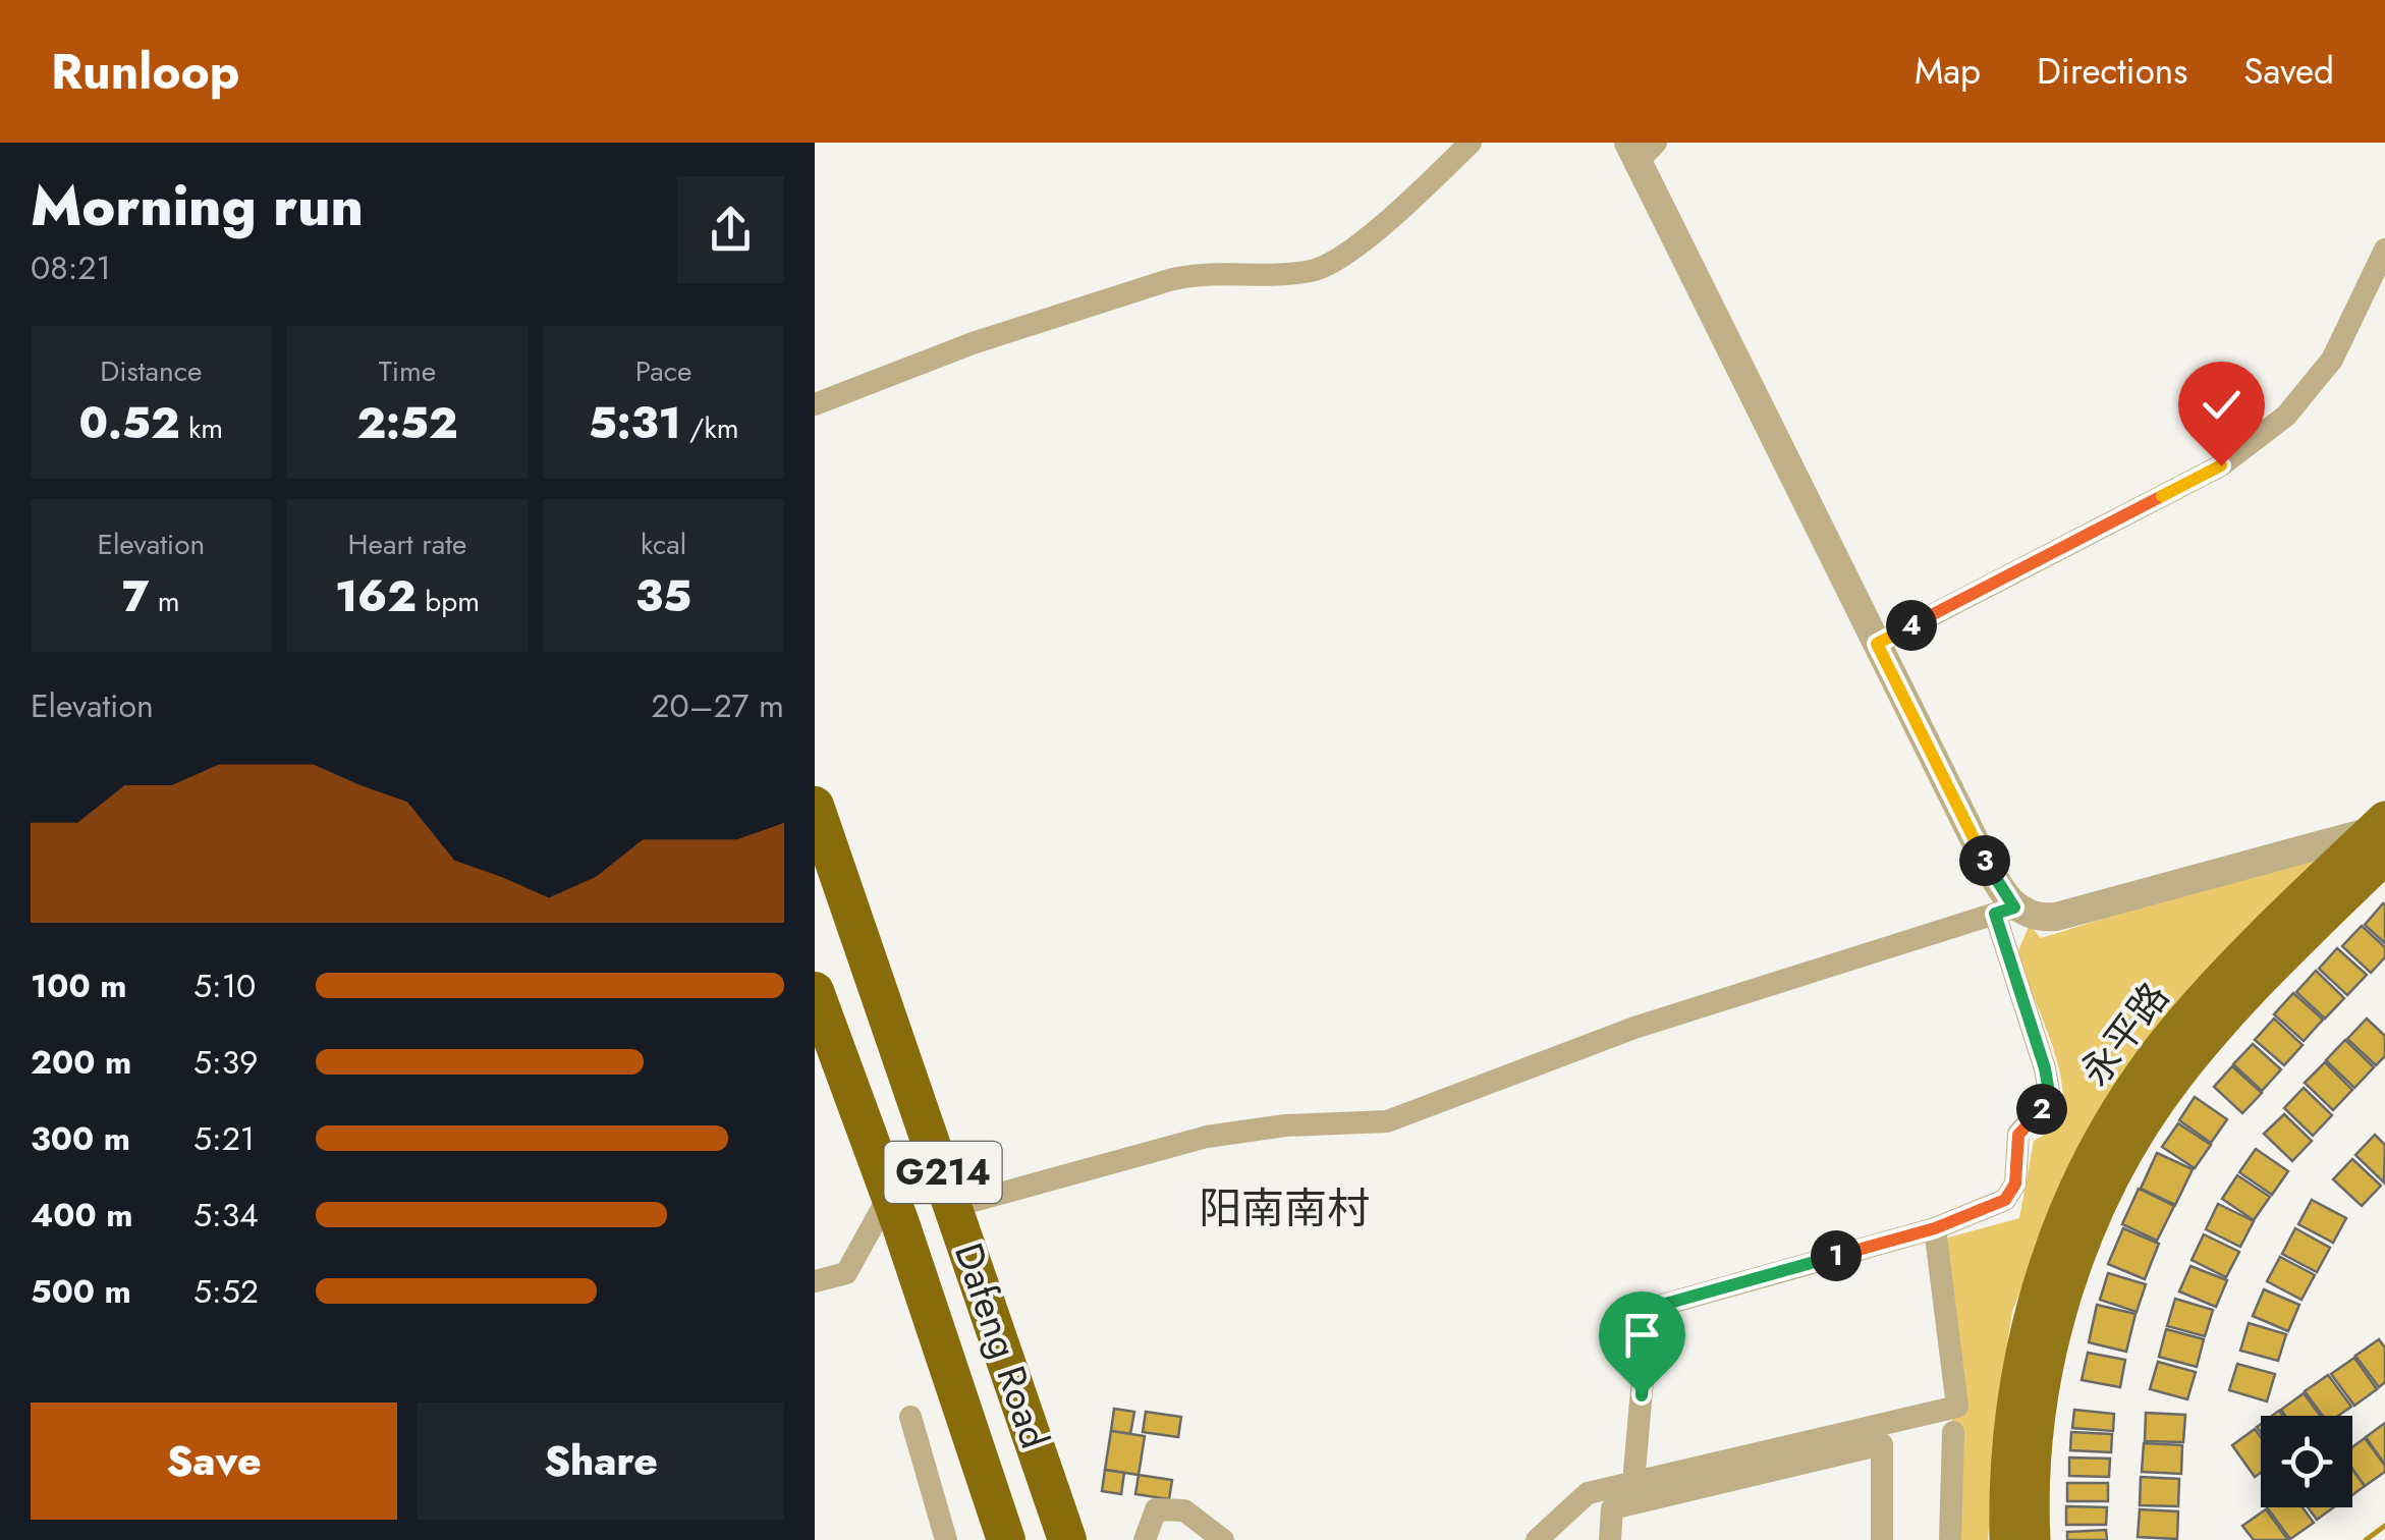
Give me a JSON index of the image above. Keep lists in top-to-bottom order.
{
  "streets": {
    "highway": ["G214", "Dafeng Road"],
    "main road": ["永平路"]
  },
  "districts": ["阳南南村"],
  "page": {
    "header": "Runloop",
    "nav": ["Map", "Directions", "Saved"],
    "heading": ["Morning run", "08:21"],
    "stats": [
      ["Distance", "0.52 km"],
      ["Time", "2:52"],
      ["Pace", "5:31 /km"],
      ["Elevation", "7 m"],
      ["Heart rate", "162 bpm"],
      ["kcal", "35"]
    ],
    "pins": [
      "4",
      "3",
      "2",
      "1"
    ],
    "chart": ["Elevation", "20–27 m"],
    "list": [
      {
        "name": "100 m",
        "note": "5:10"
      },
      {
        "name": "200 m",
        "note": "5:39"
      },
      {
        "name": "300 m",
        "note": "5:21"
      },
      {
        "name": "400 m",
        "note": "5:34"
      },
      {
        "name": "500 m",
        "note": "5:52"
      }
    ],
    "buttons": ["Save", "Share"]
  }
}
